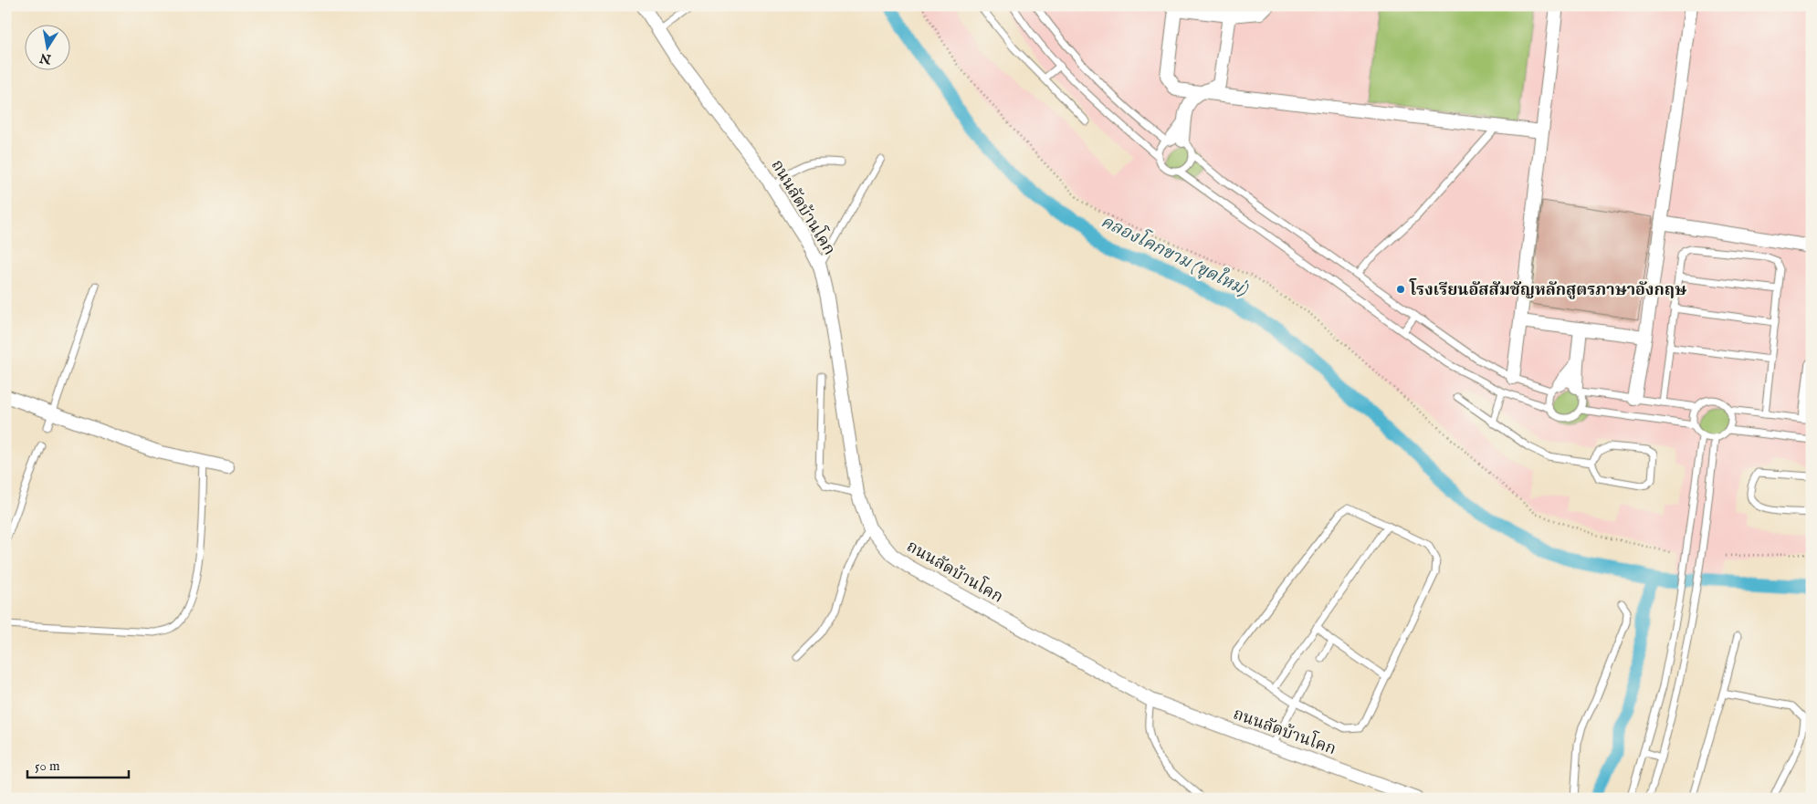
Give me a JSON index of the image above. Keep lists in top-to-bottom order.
{
  "streets": {
    "street": ["ถนนลัดบ้านโคก"]
  },
  "water": ["คลองโคกขาม (ขุดใหม่)"],
  "places": ["โรงเรียนอัสสัมชัญหลักสูตรภาษาอังกฤษ"],
  "scale_bar": "50 m",
  "north": "bottom"
}
